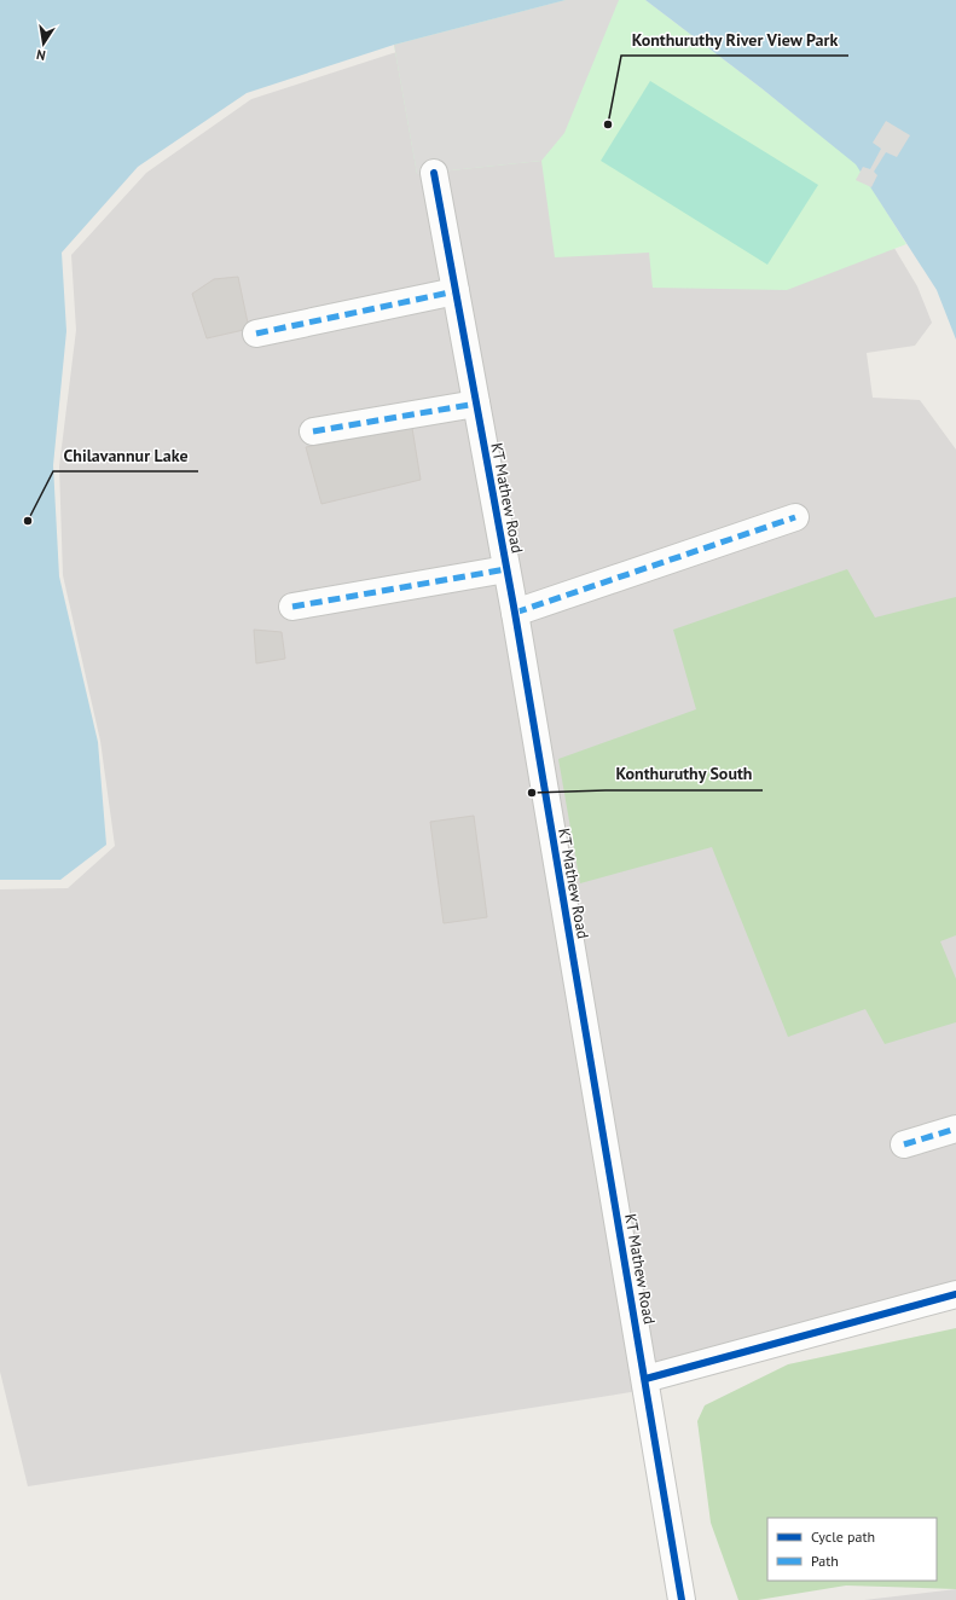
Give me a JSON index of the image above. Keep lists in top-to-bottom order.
{
  "streets": {
    "street": ["KT Mathew Road"]
  },
  "places": ["Konthuruthy River View Park", "Chilavannur Lake", "Konthuruthy South"],
  "legend": ["Cycle path", "Path"],
  "north": "bottom"
}
